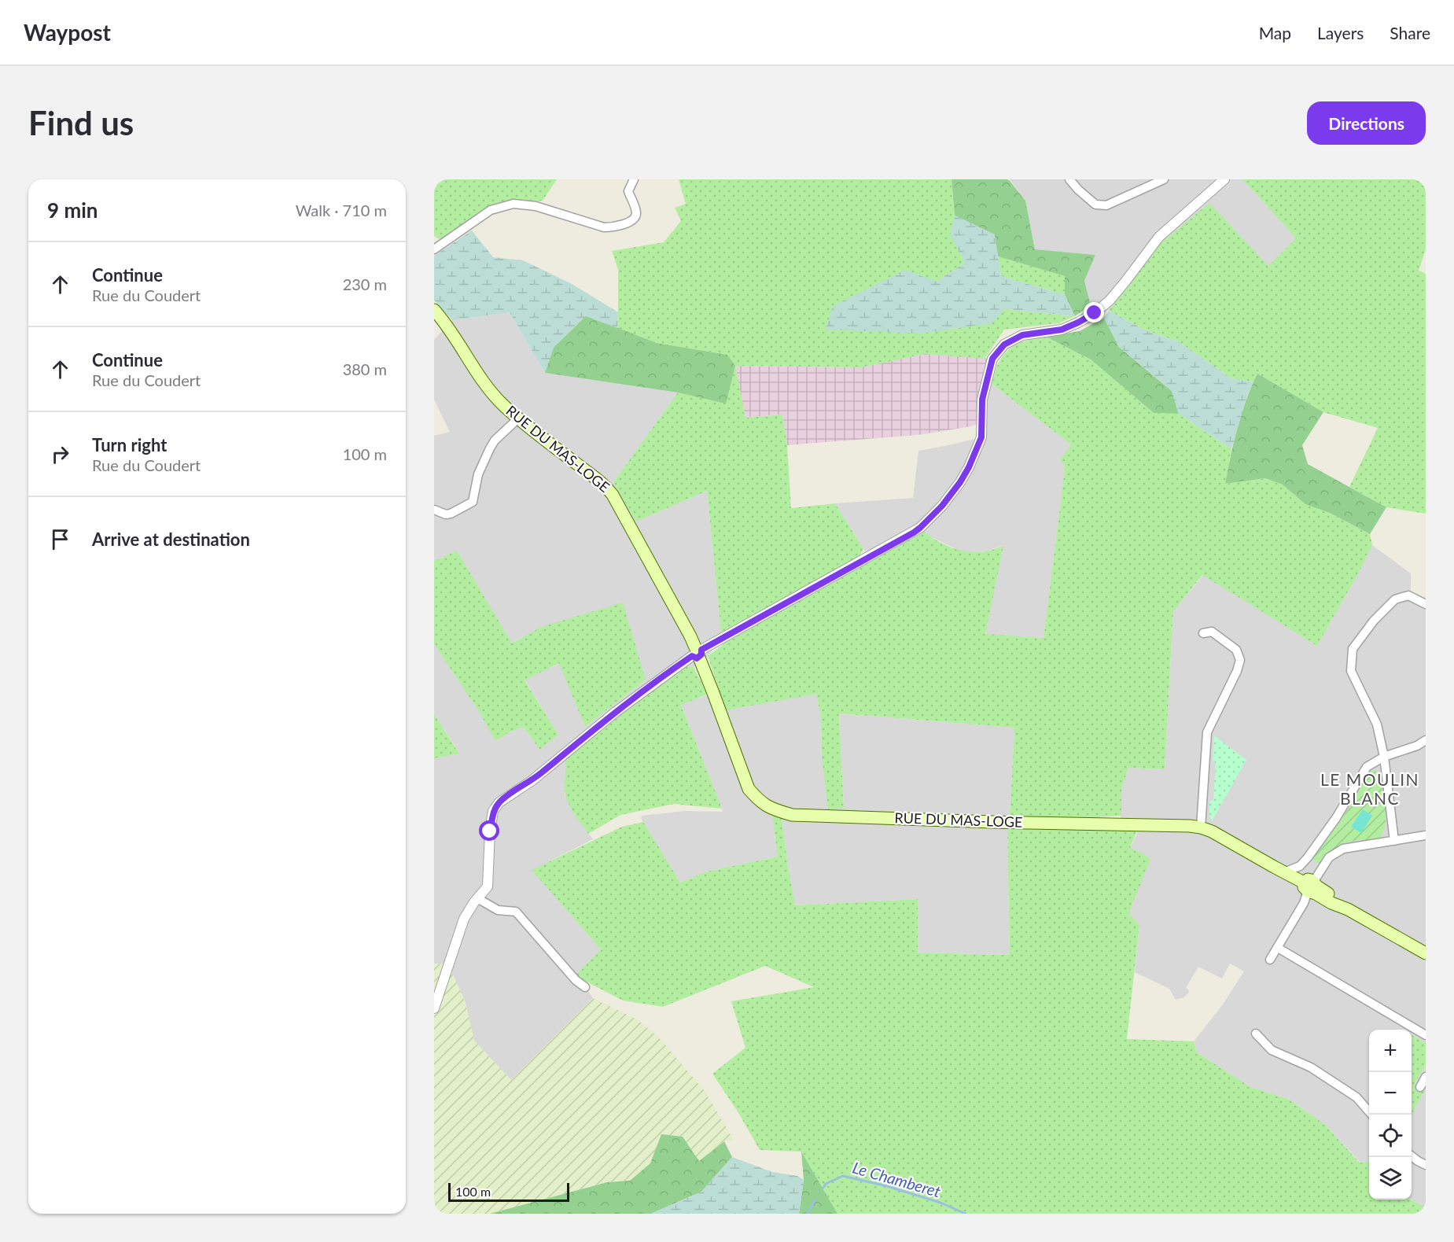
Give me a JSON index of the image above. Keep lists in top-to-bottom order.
{
  "streets": {
    "main road": ["RUE DU MAS-LOGE"]
  },
  "districts": ["LE MOULIN BLANC"],
  "water": ["Le Chamberet"],
  "scale_bar": "100 m",
  "page": {
    "header": "Waypost",
    "nav": ["Map", "Layers", "Share"],
    "buttons": "Directions",
    "title": "Find us",
    "heading": ["9 min", "Walk · 710 m"],
    "list": [
      ["Continue", "Rue du Coudert", "230 m"],
      ["Continue", "Rue du Coudert", "380 m"],
      ["Turn right", "Rue du Coudert", "100 m"],
      "Arrive at destination"
    ],
    "map_buttons": ["+", "−"],
    "scale": "100 m"
  }
}
